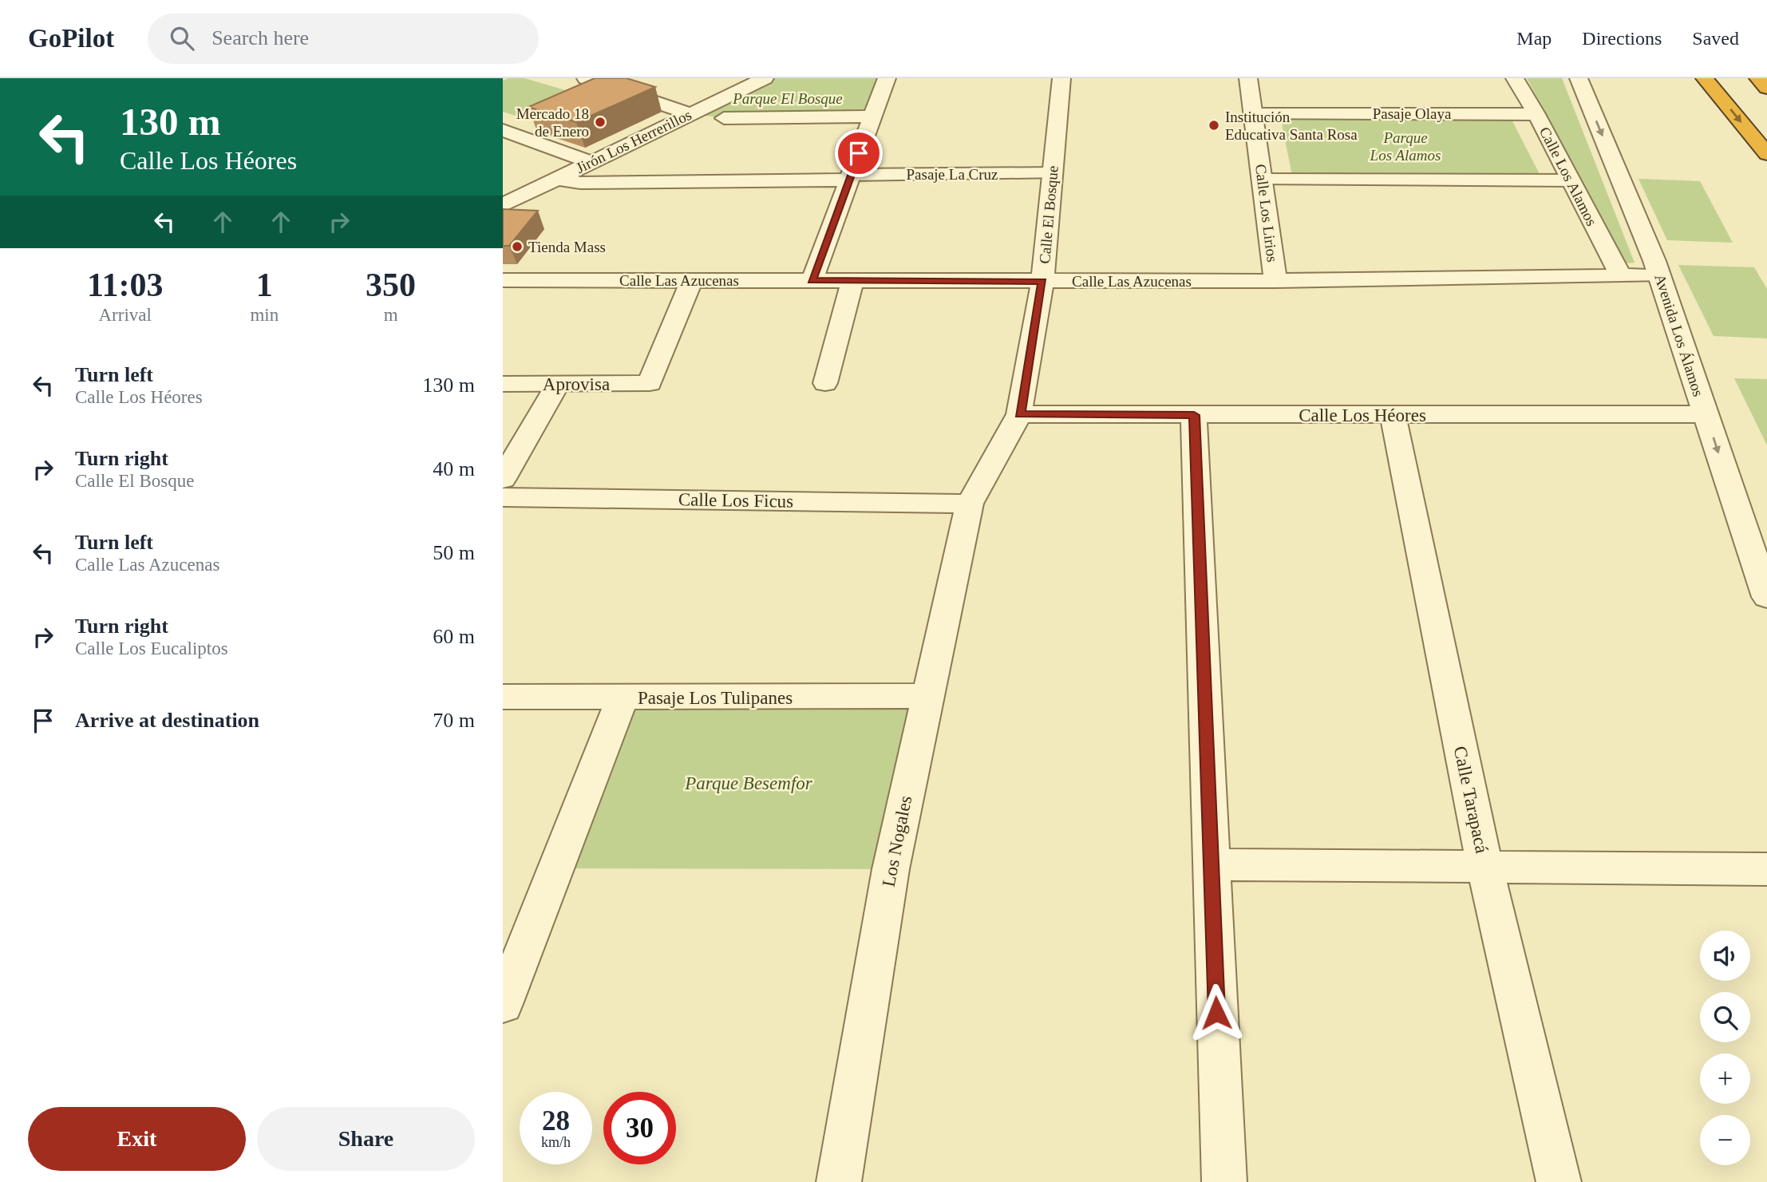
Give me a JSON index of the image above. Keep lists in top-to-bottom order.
{
  "streets": {
    "street": [
      "Pasaje Olaya",
      "Jirón Los Herrerillos",
      "Pasaje La Cruz",
      "Calle Los Alamos",
      "Calle Los Lirios",
      "Calle El Bosque",
      "Calle Las Azucenas",
      "Avenida Los Álamos",
      "Aprovisa",
      "Calle Los Héores",
      "Calle Los Ficus",
      "Pasaje Los Tulipanes",
      "Calle Tarapacá",
      "Los Nogales"
    ]
  },
  "crossings": [
    ["Pasaje Olaya", "Calle Los Alamos"],
    ["Pasaje Olaya", "Calle Los Lirios"],
    ["Jirón Los Herrerillos", "Pasaje La Cruz"],
    ["Pasaje La Cruz", "Calle El Bosque"],
    ["Calle Los Alamos", "Calle Las Azucenas"],
    ["Calle Los Lirios", "Calle Las Azucenas"],
    ["Calle El Bosque", "Calle Las Azucenas"],
    ["Calle El Bosque", "Calle Los Héores"],
    ["Calle El Bosque", "Calle Los Ficus"],
    ["Calle El Bosque", "Los Nogales"],
    ["Calle Las Azucenas", "Avenida Los Álamos"],
    ["Calle Las Azucenas", "Aprovisa"],
    ["Avenida Los Álamos", "Calle Los Héores"],
    ["Calle Los Héores", "Calle Tarapacá"],
    ["Calle Los Ficus", "Los Nogales"],
    ["Pasaje Los Tulipanes", "Los Nogales"]
  ],
  "one_way": ["Avenida Los Álamos"],
  "parks": ["Parque El Bosque", "Parque Los Alamos", "Parque Besemfor"],
  "places": ["Mercado 18 de Enero", "Institución Educativa Santa Rosa", "Tienda Mass"],
  "page": {
    "header": "GoPilot",
    "search": "Search here",
    "nav": ["Map", "Directions", "Saved"],
    "turn": ["130 m", "Calle Los Héores"],
    "eta": [
      "11:03",
      "Arrival",
      "1",
      "min",
      "350",
      "m"
    ],
    "list": [
      {
        "name": "Turn left",
        "note": "Calle Los Héores",
        "value": "130 m"
      },
      {
        "name": "Turn right",
        "note": "Calle El Bosque",
        "value": "40 m"
      },
      {
        "name": "Turn left",
        "note": "Calle Las Azucenas",
        "value": "50 m"
      },
      {
        "name": "Turn right",
        "note": "Calle Los Eucaliptos",
        "value": "60 m"
      },
      {
        "name": "Arrive at destination",
        "value": "70 m"
      }
    ],
    "map_buttons": ["+", "−"],
    "speed": "28 km/h",
    "limit": "30",
    "buttons": ["Exit", "Share"]
  }
}
